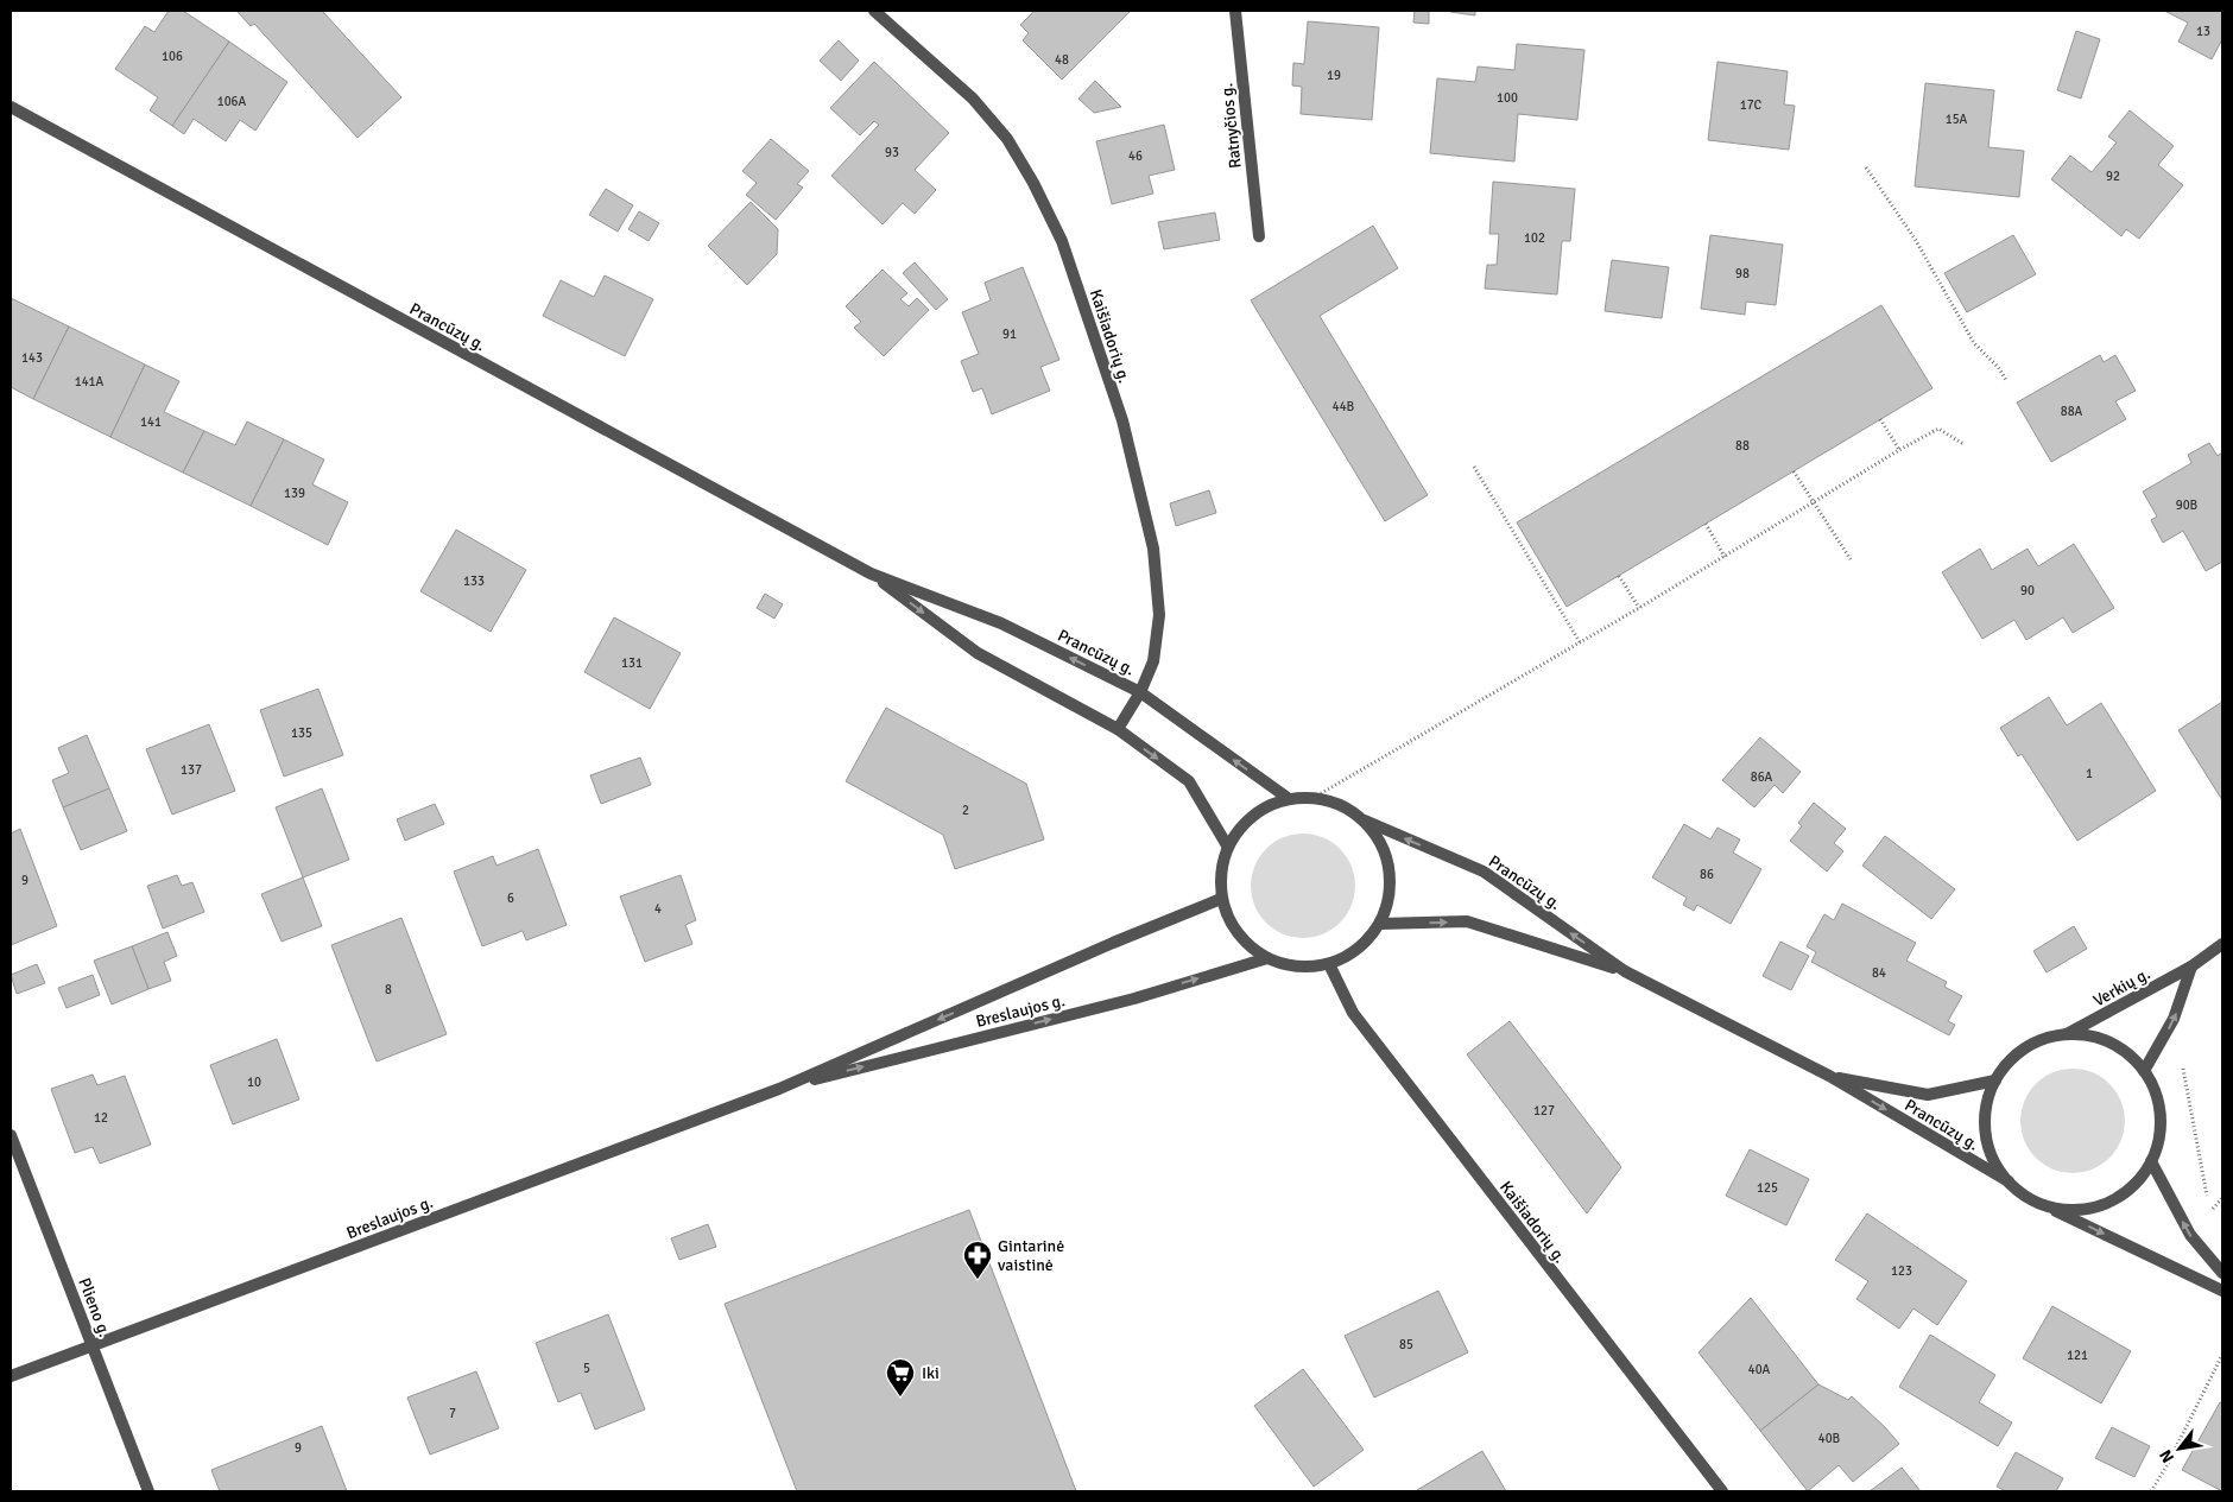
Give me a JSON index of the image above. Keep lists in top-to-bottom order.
{
  "streets": {
    "street": [
      "Ratnyčios g.",
      "Prancūzų g.",
      "Kaišiadorių g.",
      "Verkių g.",
      "Breslaujos g.",
      "Plieno g."
    ]
  },
  "crossings": [
    ["Prancūzų g.", "Kaišiadorių g."],
    ["Prancūzų g.", "Verkių g."],
    ["Prancūzų g.", "Breslaujos g."],
    ["Kaišiadorių g.", "Breslaujos g."],
    ["Breslaujos g.", "Plieno g."]
  ],
  "places": {
    "pharmacy": ["Gintarinė vaistinė"],
    "supermarket": ["Iki"]
  },
  "house_numbers": [
    "13",
    "106",
    "48",
    "19",
    "100",
    "106A",
    "17C",
    "15A",
    "93",
    "46",
    "92",
    "102",
    "98",
    "91",
    "143",
    "141A",
    "44B",
    "88A",
    "141",
    "88",
    "139",
    "90B",
    "133",
    "90",
    "131",
    "135",
    "137",
    "1",
    "86A",
    "2",
    "86",
    "9",
    "6",
    "4",
    "84",
    "8",
    "10",
    "127",
    "12",
    "125",
    "123",
    "85",
    "121",
    "5",
    "40A",
    "7",
    "40B",
    "9"
  ],
  "north": "bottom left"
}
